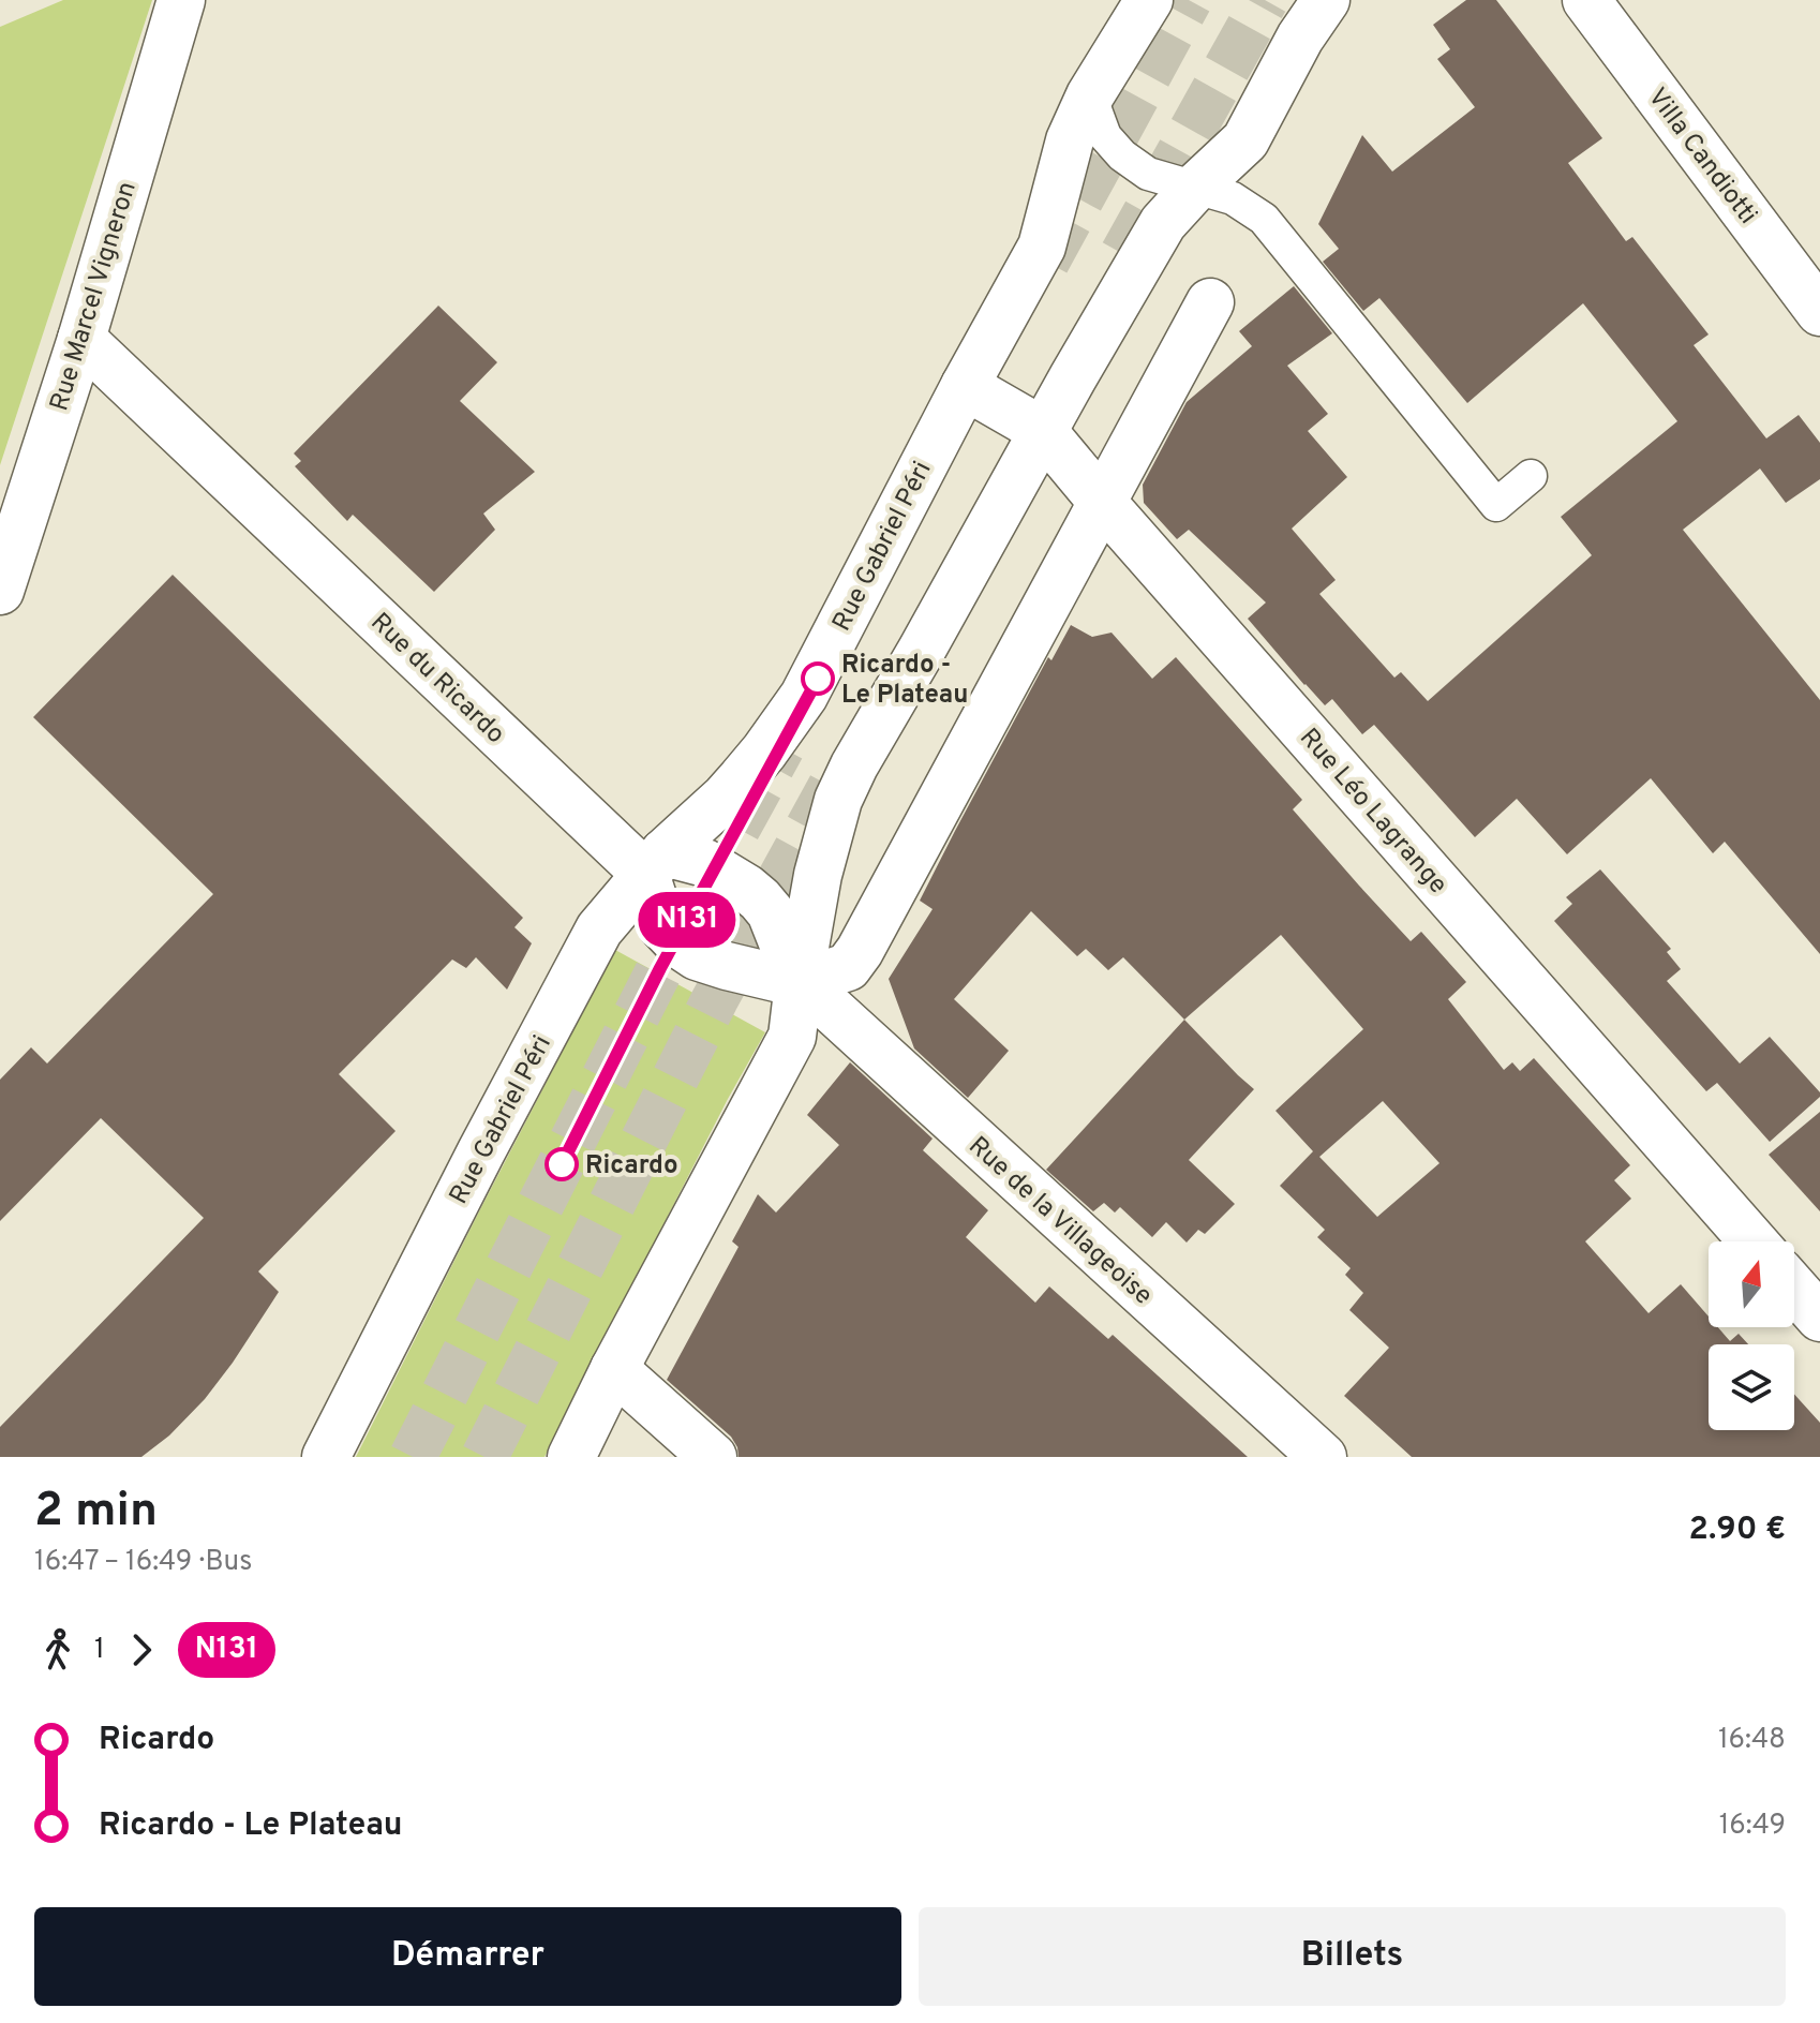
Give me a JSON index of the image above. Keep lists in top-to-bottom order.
{
  "streets": {
    "street": [
      "Villa Candiotti",
      "Rue Marcel Vigneron",
      "Rue Gabriel Péri",
      "Rue du Ricardo",
      "Rue Léo Lagrange",
      "Rue de la Villageoise"
    ]
  },
  "crossings": [
    ["Rue Marcel Vigneron", "Rue du Ricardo"],
    ["Rue Gabriel Péri", "Rue du Ricardo"],
    ["Rue Gabriel Péri", "Rue Léo Lagrange"],
    ["Rue du Ricardo", "Rue de la Villageoise"]
  ],
  "places": ["Ricardo - Le Plateau", "Ricardo"],
  "lines": ["bus line N131"],
  "north": "top",
  "page": {
    "on_map": "N131",
    "heading": ["2 min", "16:47 – 16:49 · Bus", "2.90 €"],
    "legs": ["1", "N131"],
    "list": [
      {
        "name": "Ricardo",
        "value": "16:48"
      },
      {
        "name": "Ricardo - Le Plateau",
        "value": "16:49"
      }
    ],
    "buttons": ["Démarrer", "Billets"]
  }
}
